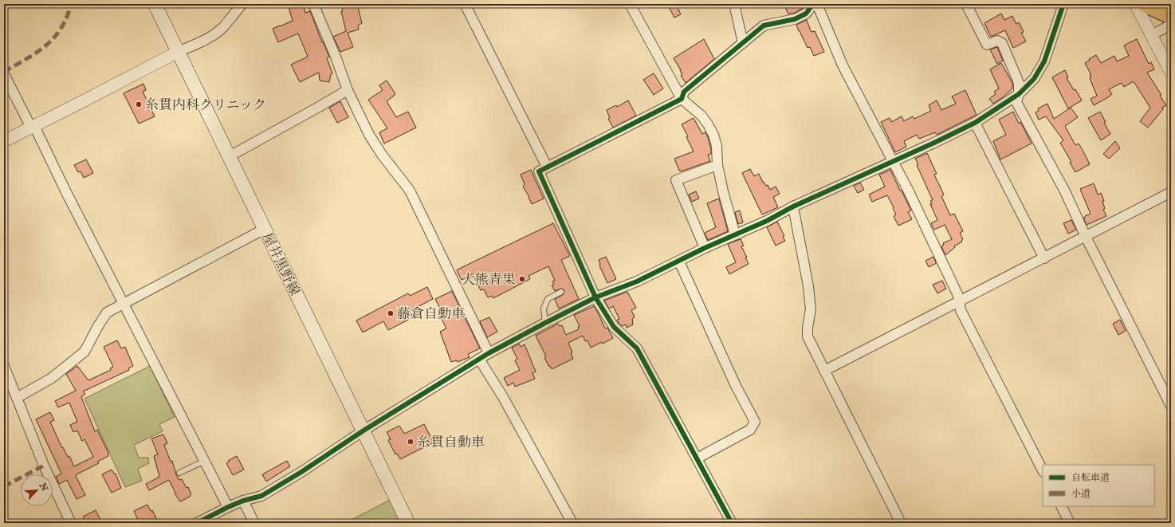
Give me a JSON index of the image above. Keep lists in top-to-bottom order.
{
  "streets": {
    "main road": ["屋井黒野線"]
  },
  "places": [
    "糸貫内科クリニック",
    "大熊青果",
    "藤倉自動車",
    "糸貫自動車"
  ],
  "legend": ["自転車道", "小道"],
  "north": "top right"
}
